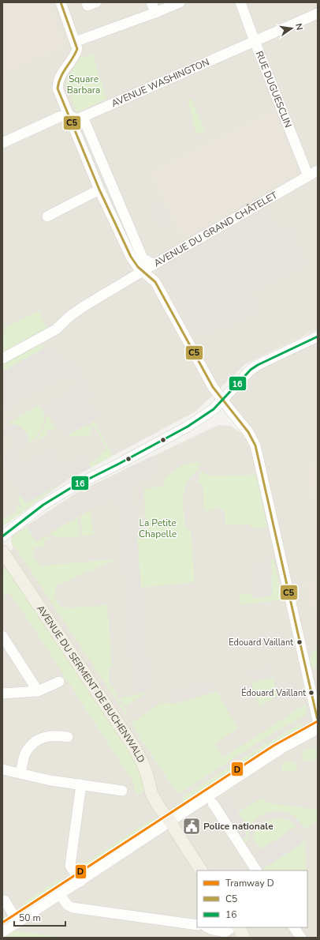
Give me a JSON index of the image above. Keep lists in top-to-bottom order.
{
  "streets": {
    "main road": ["AVENUE DU SERMENT DE BUCHENWALD"],
    "street": ["AVENUE WASHINGTON", "RUE DUGUESCLIN", "AVENUE DU GRAND CHÂTELET"]
  },
  "crossings": [
    ["AVENUE WASHINGTON", "RUE DUGUESCLIN"],
    ["RUE DUGUESCLIN", "AVENUE DU GRAND CHÂTELET"]
  ],
  "parks": ["Square Barbara", "La Petite Chapelle"],
  "places": {
    "other": ["Edouard Vaillant", "Édouard Vaillant"],
    "public building": ["Police nationale"]
  },
  "lines": ["transit line C5", "transit line 16", "tram line D"],
  "legend": ["Tramway D", "C5", "16"],
  "scale_bar": "50 m",
  "north": "right"
}
